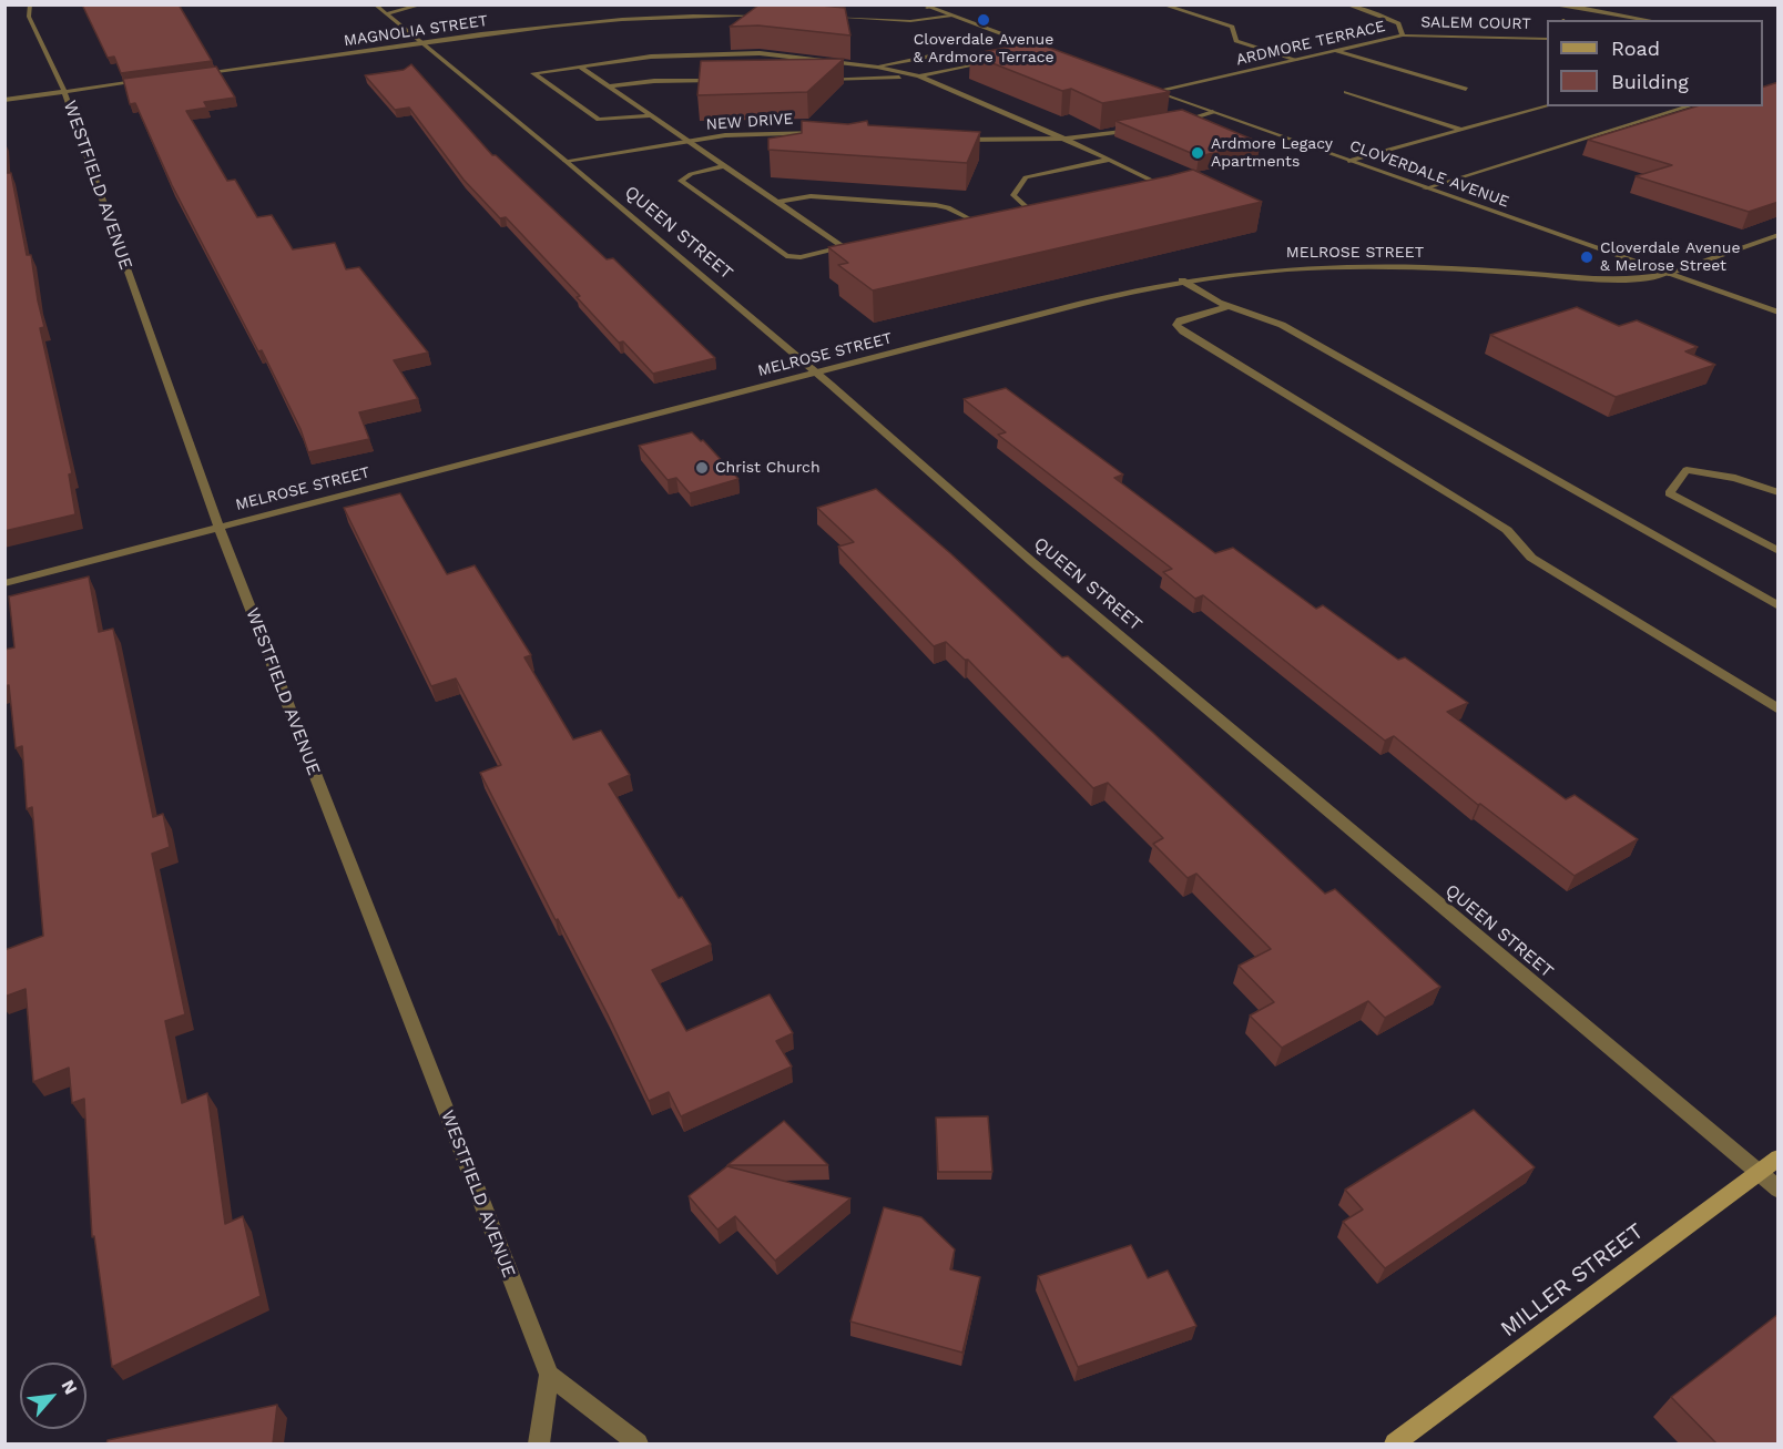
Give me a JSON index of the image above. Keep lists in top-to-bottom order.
{
  "streets": {
    "main road": ["MILLER STREET"],
    "street": [
      "SALEM COURT",
      "MAGNOLIA STREET",
      "ARDMORE TERRACE",
      "NEW DRIVE",
      "CLOVERDALE AVENUE",
      "WESTFIELD AVENUE",
      "QUEEN STREET",
      "MELROSE STREET"
    ]
  },
  "crossings": [
    ["SALEM COURT", "ARDMORE TERRACE"],
    ["MAGNOLIA STREET", "QUEEN STREET"],
    ["ARDMORE TERRACE", "CLOVERDALE AVENUE"],
    ["NEW DRIVE", "QUEEN STREET"],
    ["CLOVERDALE AVENUE", "MELROSE STREET"],
    ["WESTFIELD AVENUE", "MELROSE STREET"],
    ["QUEEN STREET", "MELROSE STREET"],
    ["QUEEN STREET", "MILLER STREET"]
  ],
  "places": [
    "Cloverdale Avenue & Ardmore Terrace",
    "Ardmore Legacy Apartments",
    "Cloverdale Avenue & Melrose Street",
    "Christ Church"
  ],
  "legend": ["Road", "Building"],
  "north": "top right"
}
